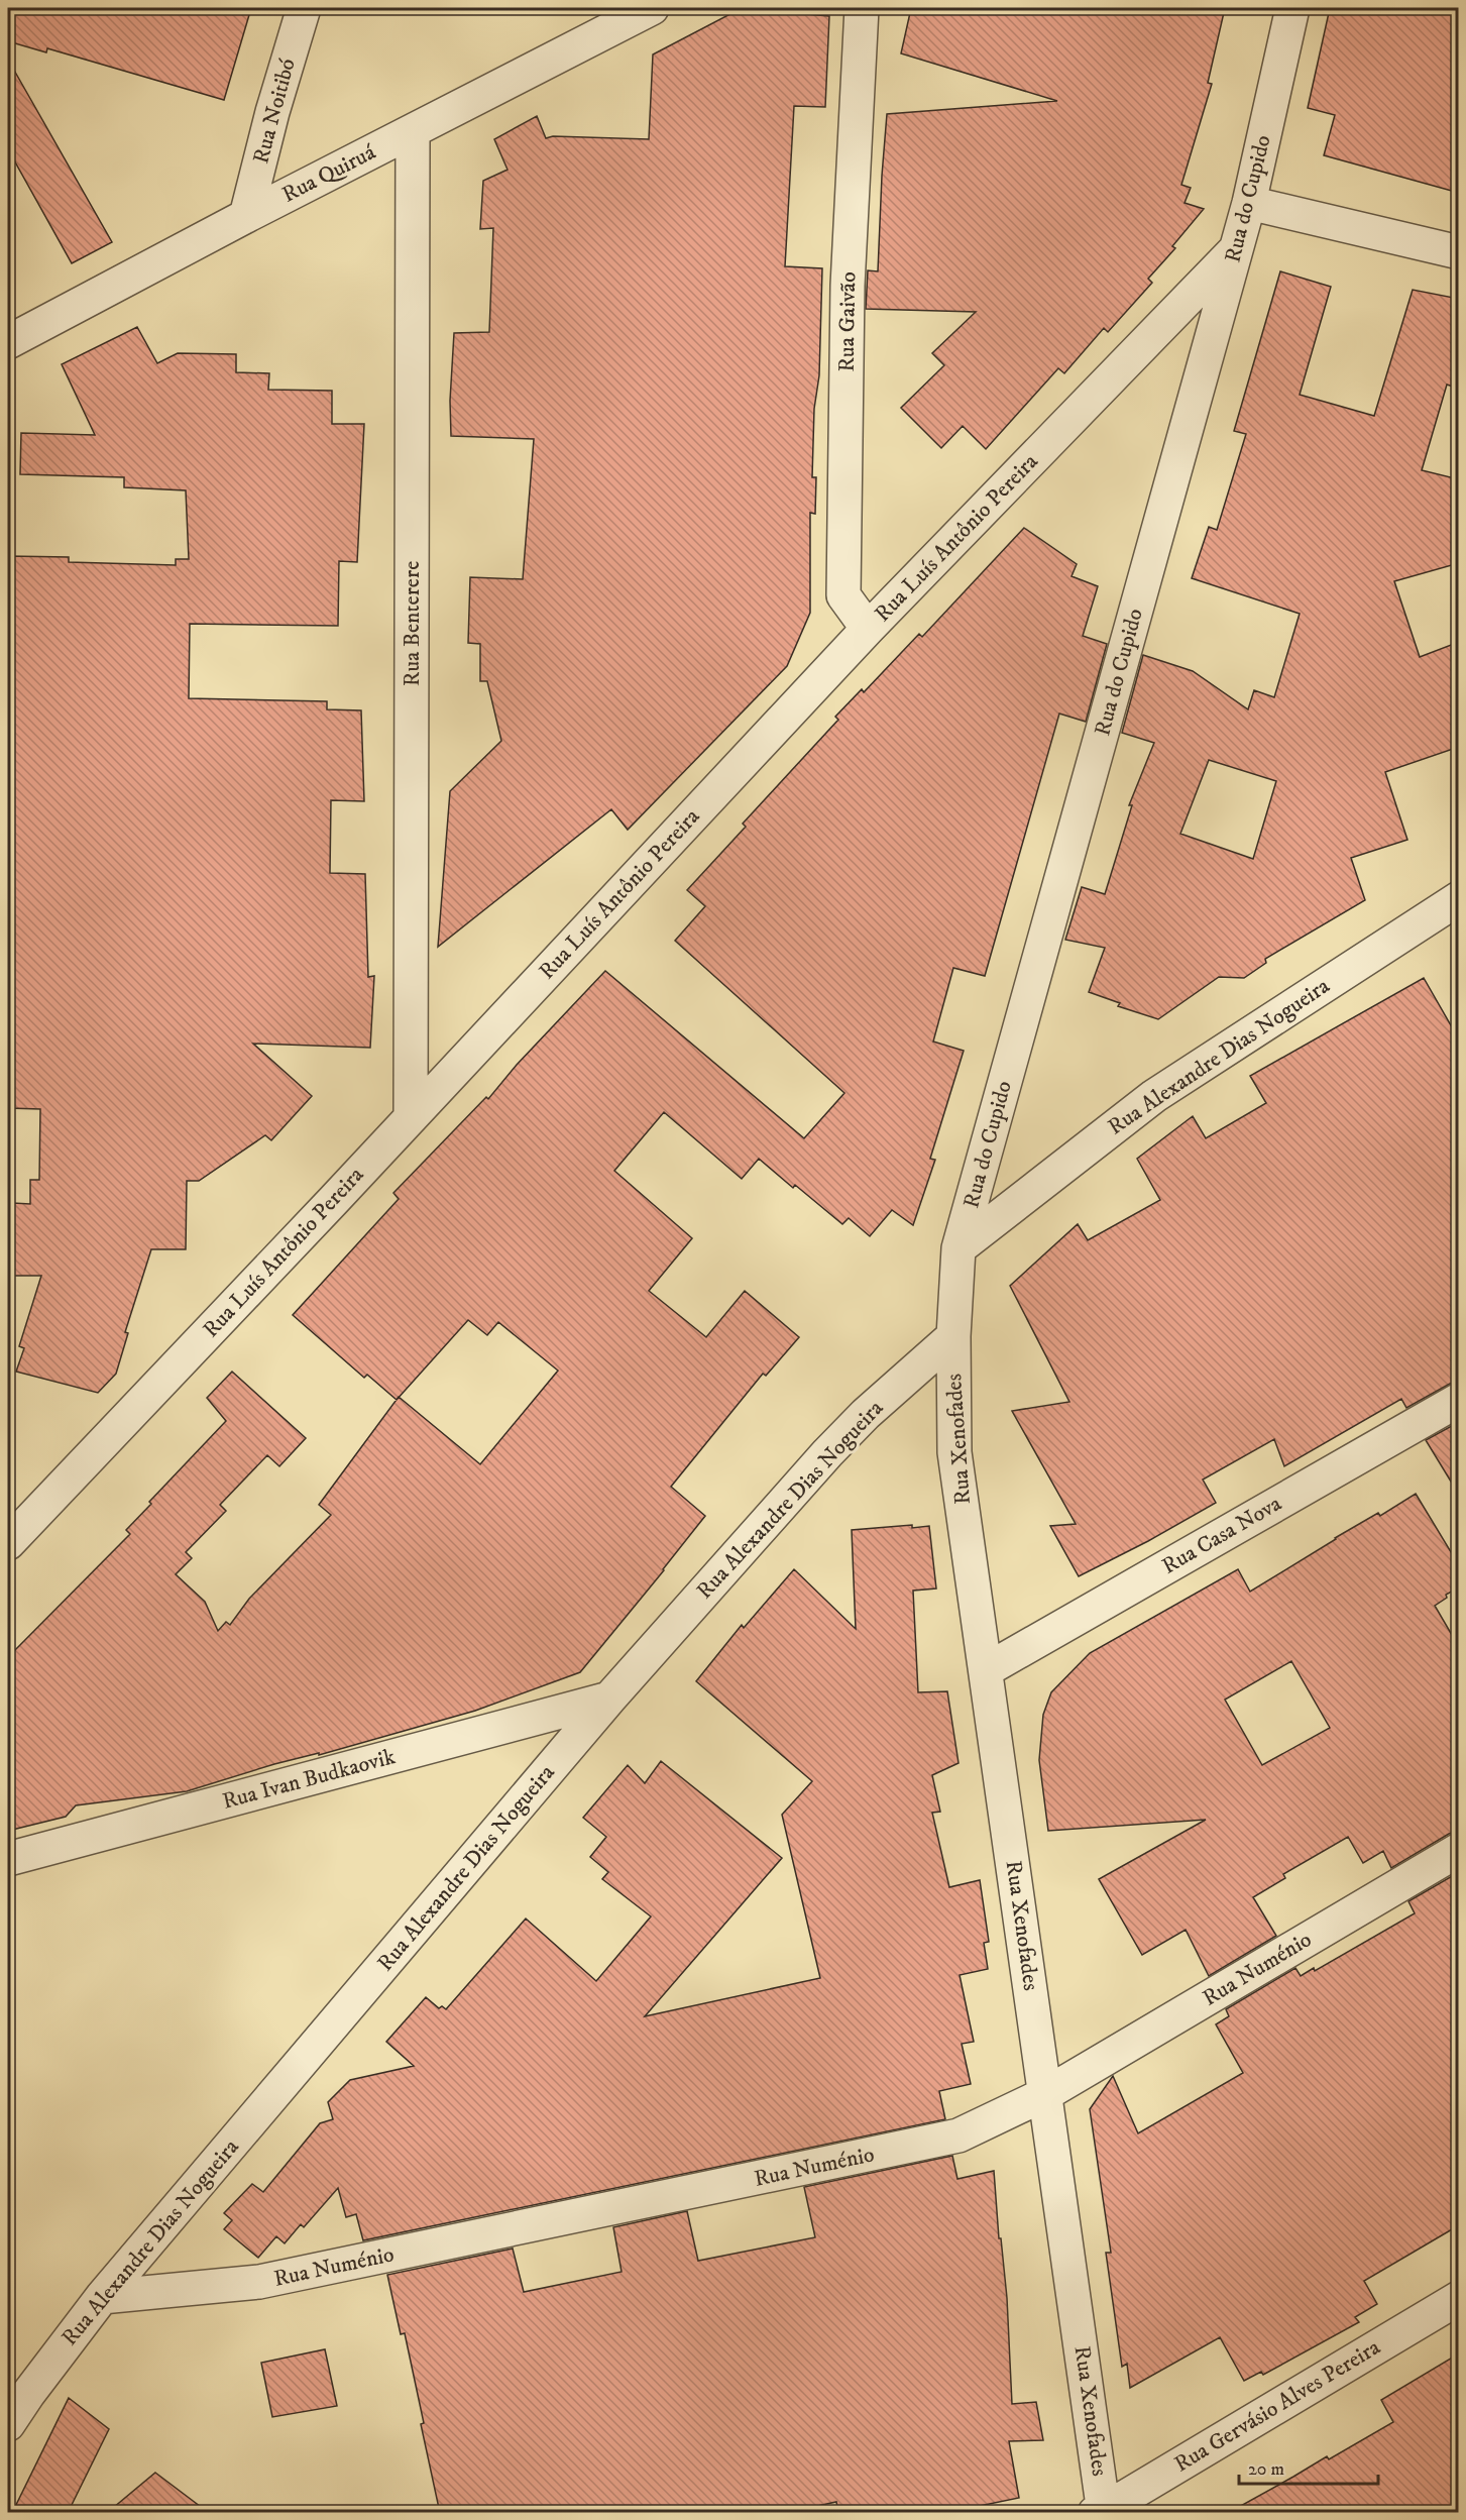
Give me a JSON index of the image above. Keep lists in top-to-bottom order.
{
  "streets": {
    "street": [
      "Rua Noitibó",
      "Rua Quiruá",
      "Rua do Cupido",
      "Rua Gaivão",
      "Rua Luís Antônio Pereira",
      "Rua Benterere",
      "Rua Alexandre Dias Nogueira",
      "Rua Xenofades",
      "Rua Casa Nova",
      "Rua Ivan Budkaovik",
      "Rua Numénio",
      "Rua Gervásio Alves Pereira"
    ]
  },
  "crossings": [
    ["Rua Noitibó", "Rua Quiruá"],
    ["Rua Quiruá", "Rua Benterere"],
    ["Rua do Cupido", "Rua Luís Antônio Pereira"],
    ["Rua do Cupido", "Rua Alexandre Dias Nogueira"],
    ["Rua do Cupido", "Rua Xenofades"],
    ["Rua Gaivão", "Rua Luís Antônio Pereira"],
    ["Rua Luís Antônio Pereira", "Rua Benterere"],
    ["Rua Alexandre Dias Nogueira", "Rua Xenofades"],
    ["Rua Alexandre Dias Nogueira", "Rua Ivan Budkaovik"],
    ["Rua Alexandre Dias Nogueira", "Rua Numénio"],
    ["Rua Xenofades", "Rua Casa Nova"],
    ["Rua Xenofades", "Rua Numénio"],
    ["Rua Xenofades", "Rua Gervásio Alves Pereira"]
  ],
  "scale_bar": "20 m"
}
